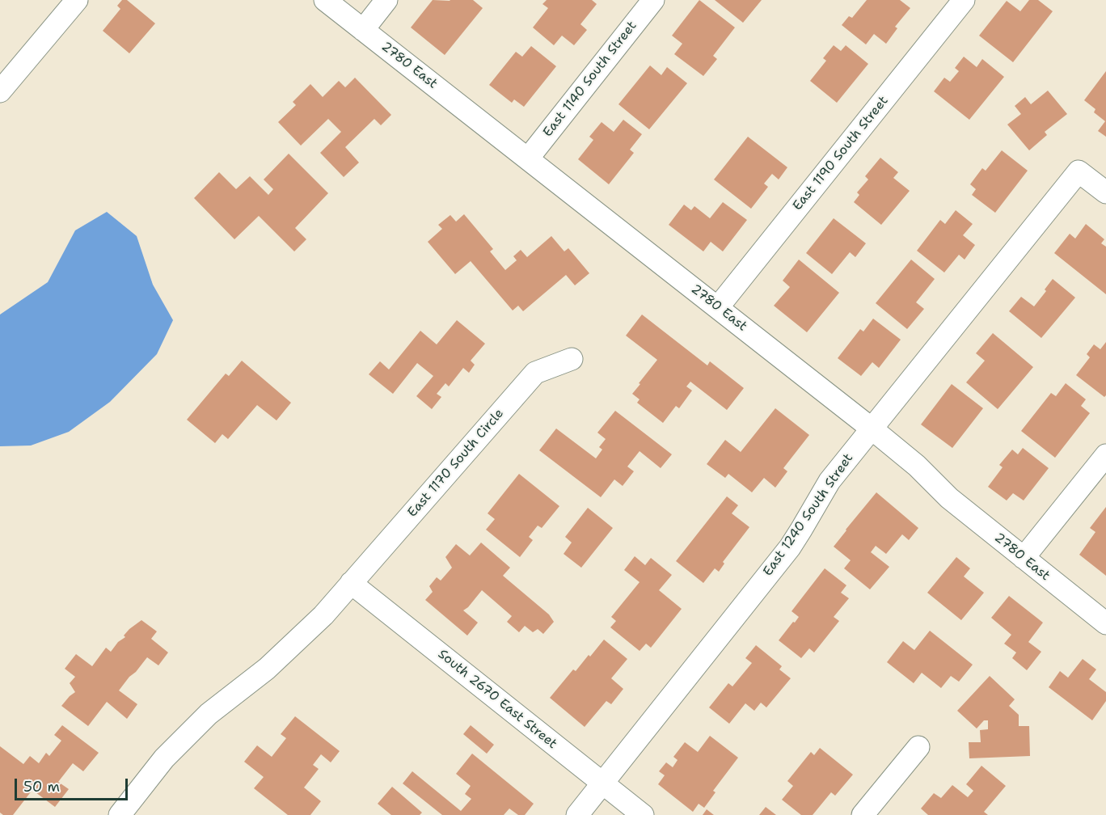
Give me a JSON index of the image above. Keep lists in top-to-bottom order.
{
  "streets": {
    "street": [
      "2780 East",
      "East 1140 South Street",
      "East 1190 South Street",
      "East 1170 South Circle",
      "East 1240 South Street",
      "South 2670 East Street"
    ]
  },
  "crossings": [
    ["2780 East", "East 1140 South Street"],
    ["2780 East", "East 1190 South Street"],
    ["2780 East", "East 1240 South Street"],
    ["East 1170 South Circle", "South 2670 East Street"],
    ["East 1240 South Street", "South 2670 East Street"]
  ],
  "scale_bar": "50 m"
}
